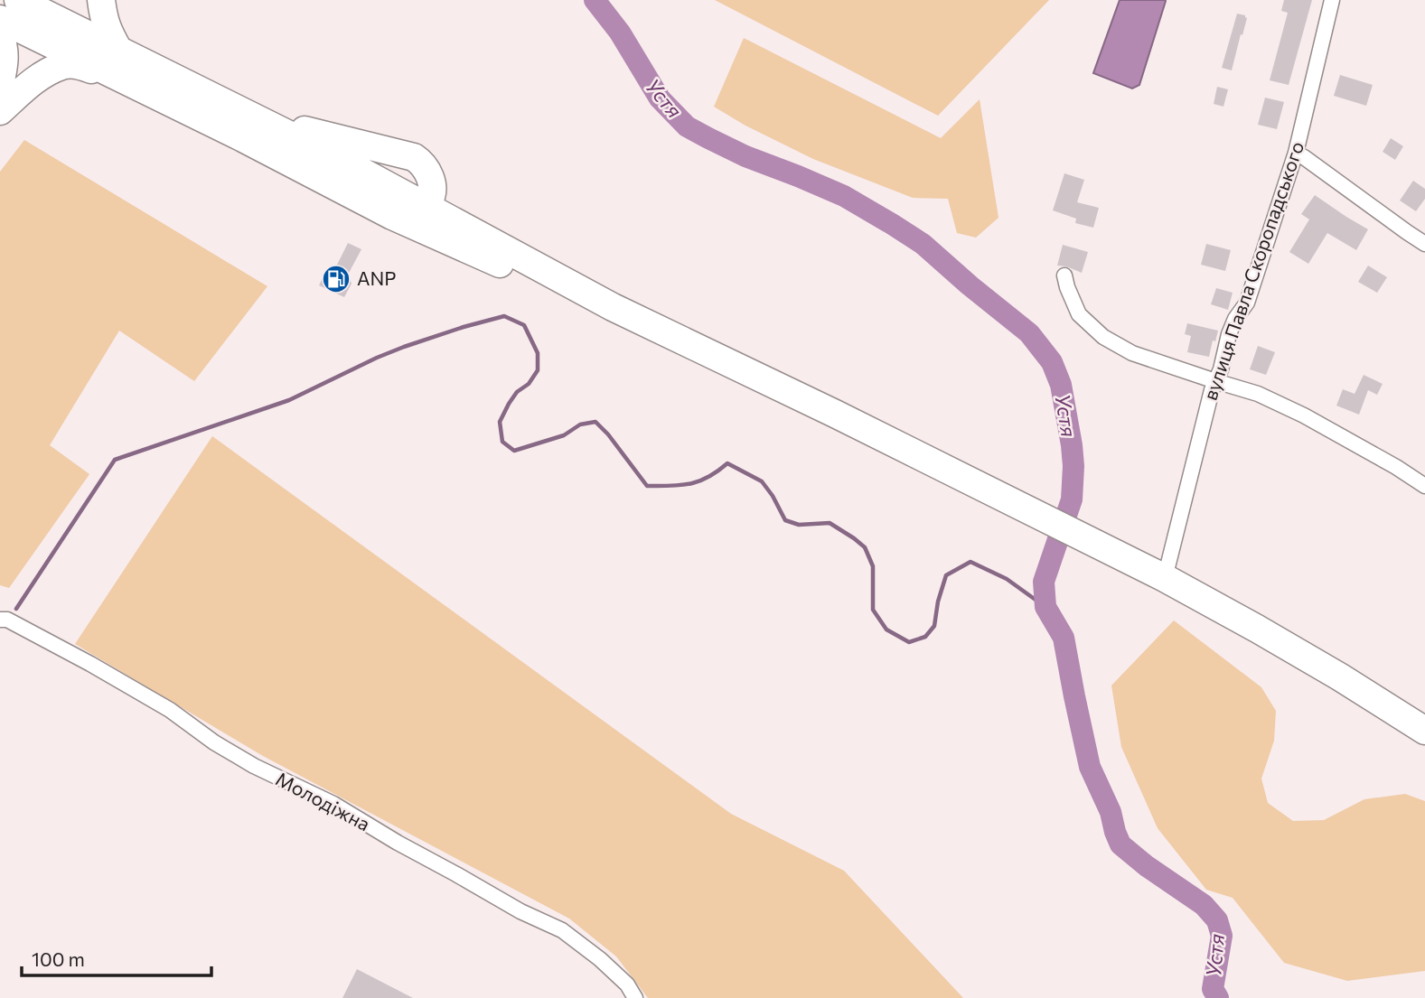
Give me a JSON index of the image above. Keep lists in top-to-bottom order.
{
  "streets": {
    "street": ["вулиця Павла Скоропадського", "Молодіжна"]
  },
  "water": ["Устя"],
  "places": {
    "fuel station": ["ANP"]
  },
  "scale_bar": "100 m"
}
